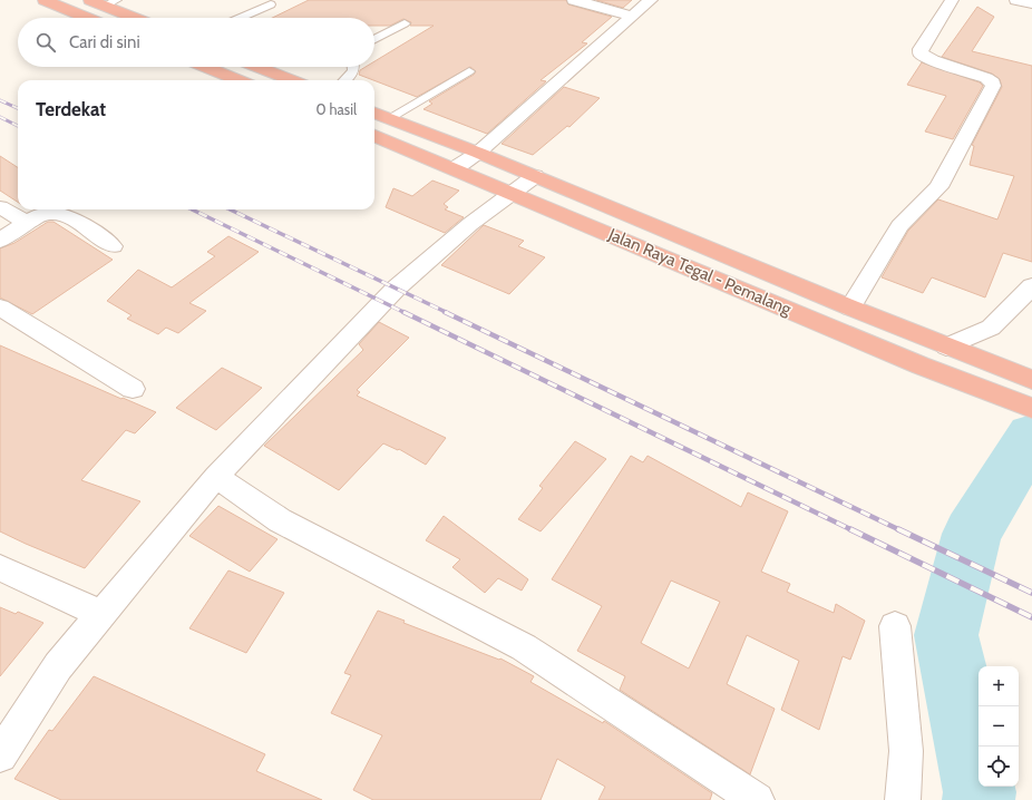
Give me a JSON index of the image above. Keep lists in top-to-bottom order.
{
  "streets": {
    "highway": ["Jalan Raya Tegal - Pemalang"]
  },
  "page": {
    "search": "Cari di sini",
    "heading": ["Terdekat", "0 hasil"],
    "map_buttons": ["+", "−"]
  }
}
